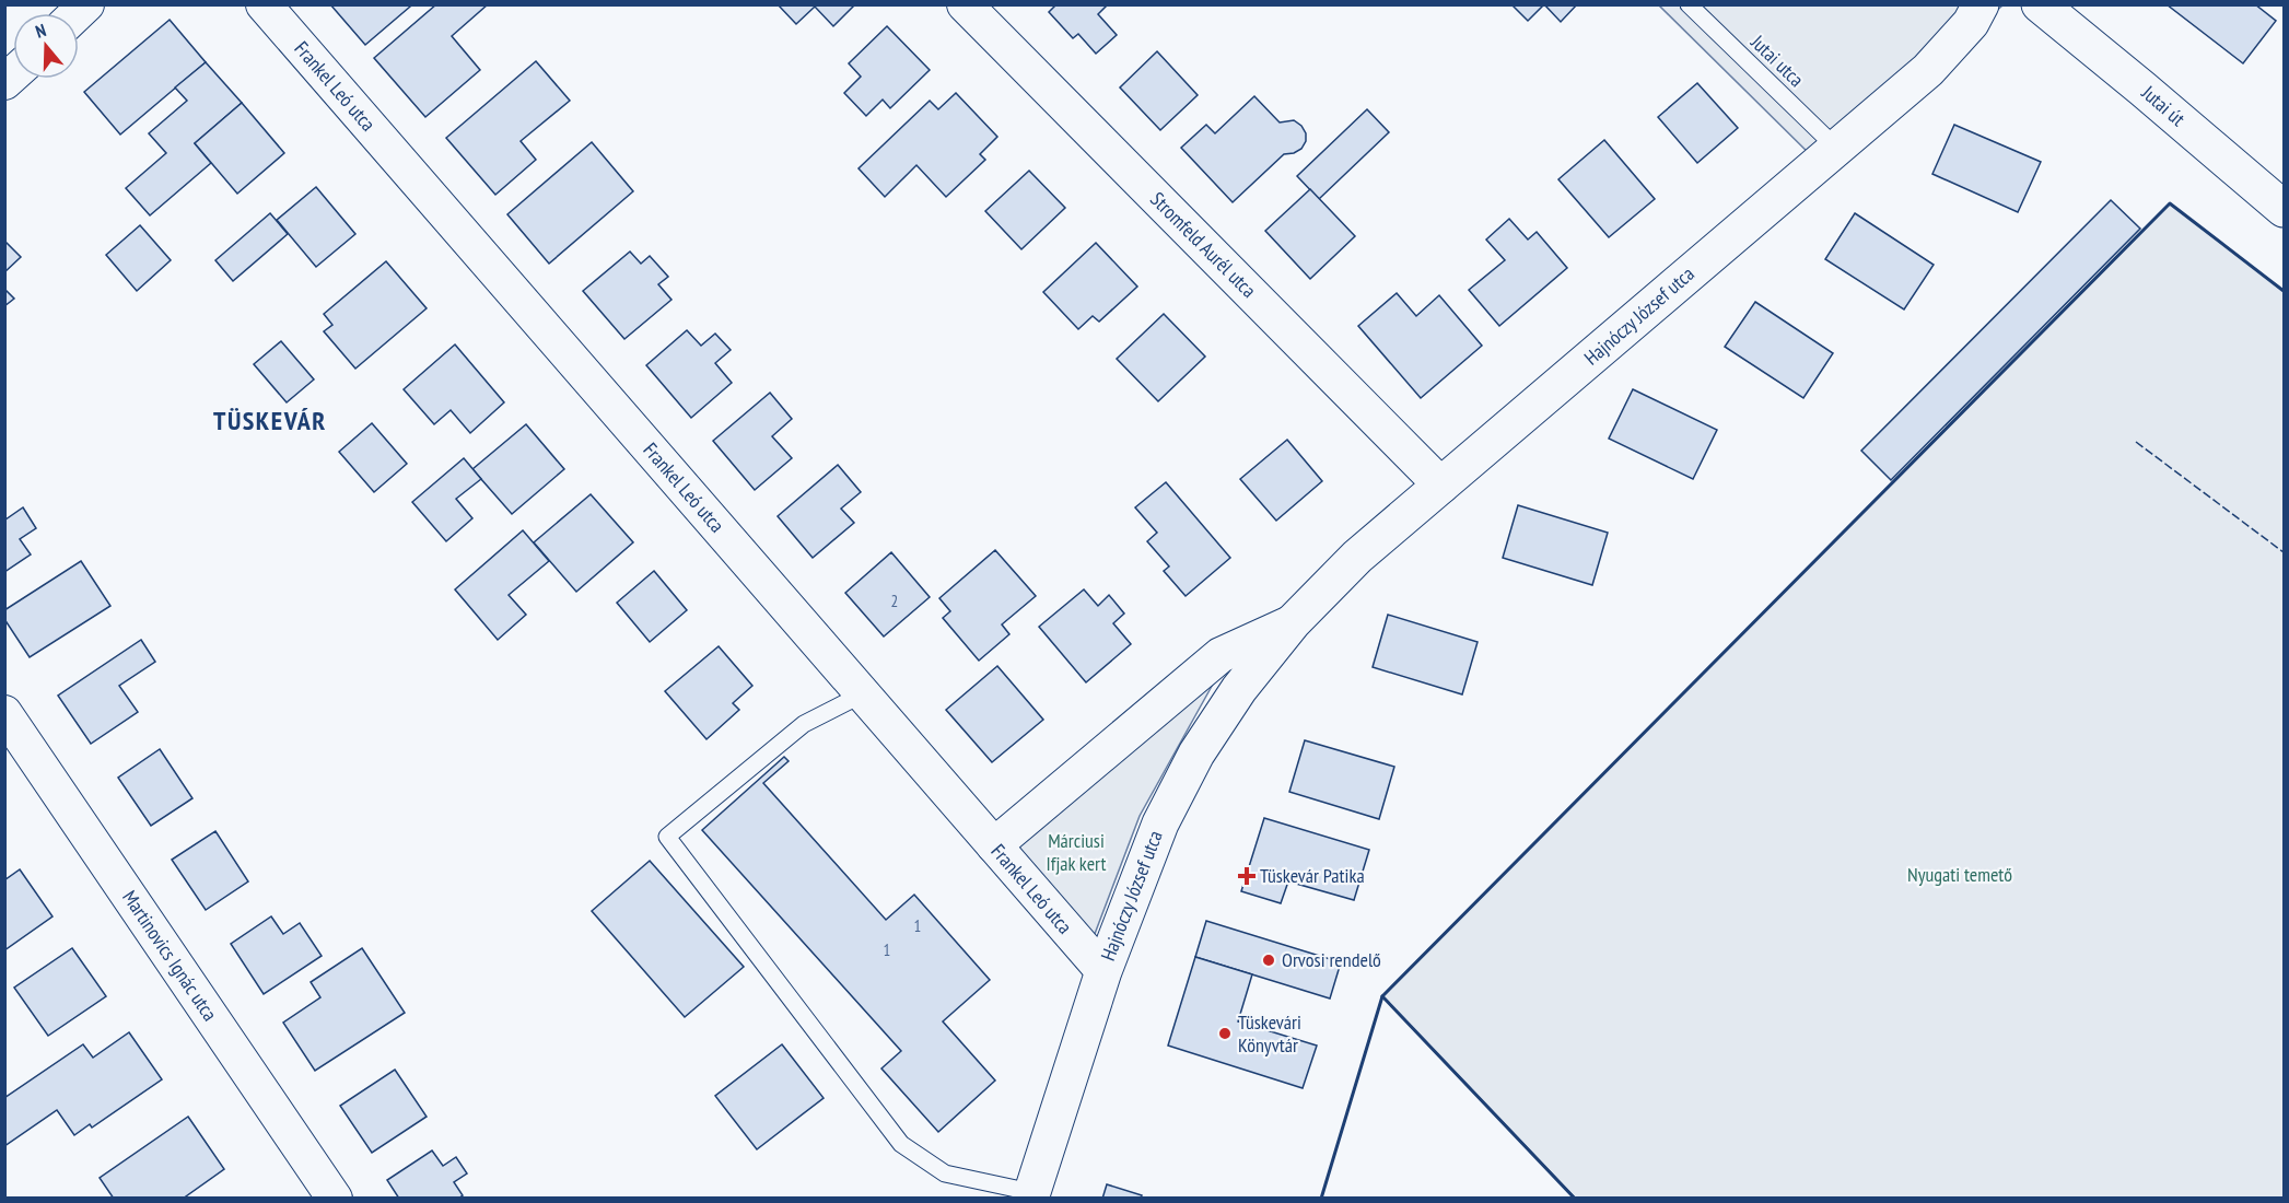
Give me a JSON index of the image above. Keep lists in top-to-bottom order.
{
  "streets": {
    "main road": ["Jutai út", "Hajnóczy József utca"],
    "street": ["Frankel Leó utca", "Stromfeld Aurél utca", "Martinovics Ignác utca"],
    "lane": ["Jutai utca"]
  },
  "crossings": [
    ["Jutai utca", "Hajnóczy József utca"],
    ["Frankel Leó utca", "Hajnóczy József utca"],
    ["Stromfeld Aurél utca", "Hajnóczy József utca"]
  ],
  "districts": ["TÜSKEVÁR"],
  "parks": ["Márciusi Ifjak kert", "Nyugati temető"],
  "places": {
    "health": ["Tüskevár Patika"],
    "other": ["Orvosi rendelő", "Tüskevári Könyvtár"]
  },
  "house_numbers": ["2", "1", "1"],
  "north": "top"
}
